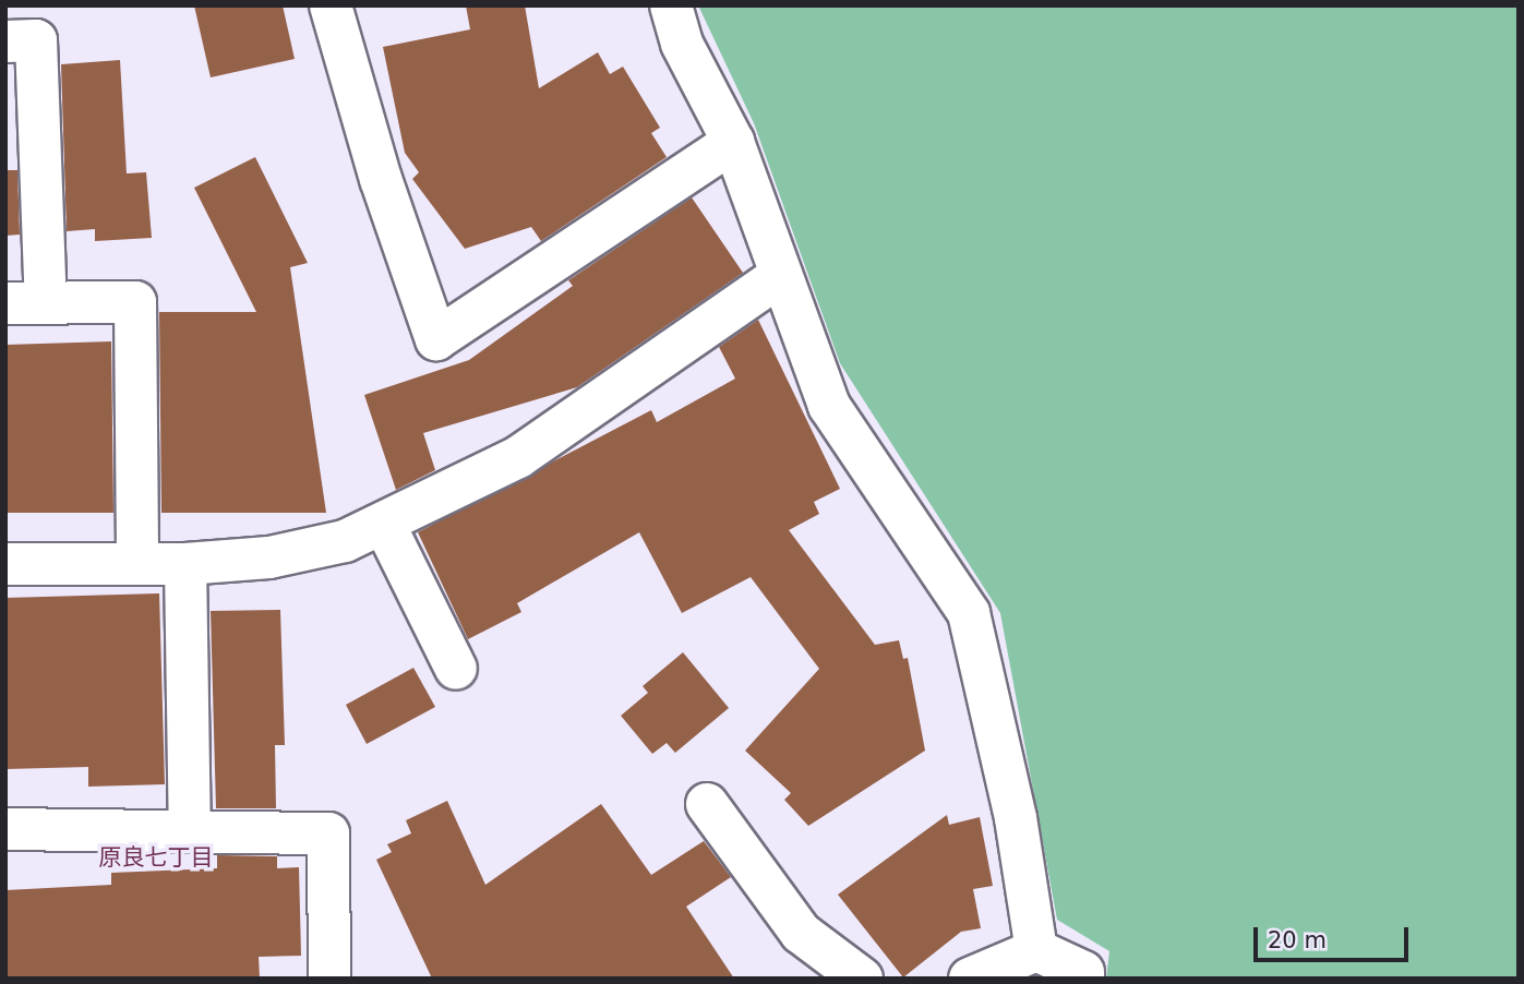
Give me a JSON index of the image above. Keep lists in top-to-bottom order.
{
  "districts": ["原良七丁目"],
  "scale_bar": "20 m"
}
